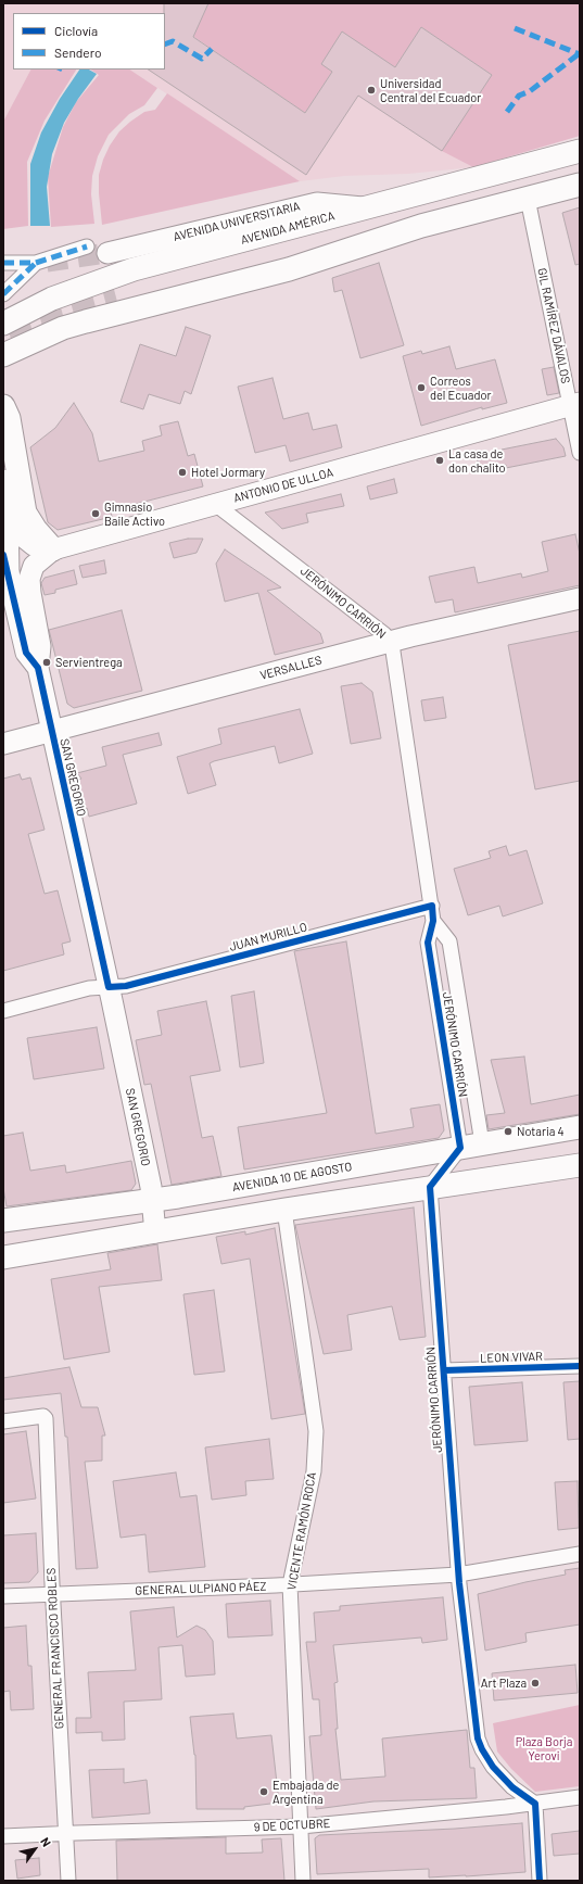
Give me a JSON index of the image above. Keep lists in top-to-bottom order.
{
  "streets": {
    "main road": ["AVENIDA AMÉRICA", "AVENIDA 10 DE AGOSTO"],
    "street": [
      "AVENIDA UNIVERSITARIA",
      "GIL RAMÍREZ DÁVALOS",
      "ANTONIO DE ULLOA",
      "JERÓNIMO CARRIÓN",
      "VERSALLES",
      "SAN GREGORIO",
      "JUAN MURILLO",
      "LEON VIVAR",
      "VICENTE RAMÓN ROCA",
      "GENERAL ULPIANO PÁEZ",
      "GENERAL FRANCISCO ROBLES",
      "9 DE OCTUBRE"
    ]
  },
  "crossings": [
    ["AVENIDA UNIVERSITARIA", "AVENIDA AMÉRICA"],
    ["GIL RAMÍREZ DÁVALOS", "ANTONIO DE ULLOA"],
    ["ANTONIO DE ULLOA", "JERÓNIMO CARRIÓN"],
    ["ANTONIO DE ULLOA", "SAN GREGORIO"],
    ["JERÓNIMO CARRIÓN", "VERSALLES"],
    ["JERÓNIMO CARRIÓN", "JUAN MURILLO"],
    ["JERÓNIMO CARRIÓN", "AVENIDA 10 DE AGOSTO"],
    ["JERÓNIMO CARRIÓN", "LEON VIVAR"],
    ["JERÓNIMO CARRIÓN", "GENERAL ULPIANO PÁEZ"],
    ["JERÓNIMO CARRIÓN", "9 DE OCTUBRE"],
    ["VERSALLES", "SAN GREGORIO"],
    ["SAN GREGORIO", "JUAN MURILLO"],
    ["SAN GREGORIO", "AVENIDA 10 DE AGOSTO"],
    ["VICENTE RAMÓN ROCA", "GENERAL ULPIANO PÁEZ"],
    ["VICENTE RAMÓN ROCA", "9 DE OCTUBRE"],
    ["GENERAL ULPIANO PÁEZ", "GENERAL FRANCISCO ROBLES"],
    ["GENERAL FRANCISCO ROBLES", "9 DE OCTUBRE"]
  ],
  "parks": ["Plaza Borja Yerovi"],
  "places": [
    "Universidad Central del Ecuador",
    "Correos del Ecuador",
    "La casa de don chalito",
    "Hotel Jormary",
    "Gimnasio Baile Activo",
    "Servientrega",
    "Notaria 4",
    "Art Plaza",
    "Embajada de Argentina"
  ],
  "legend": ["Ciclovía", "Sendero"],
  "north": "top right"
}
